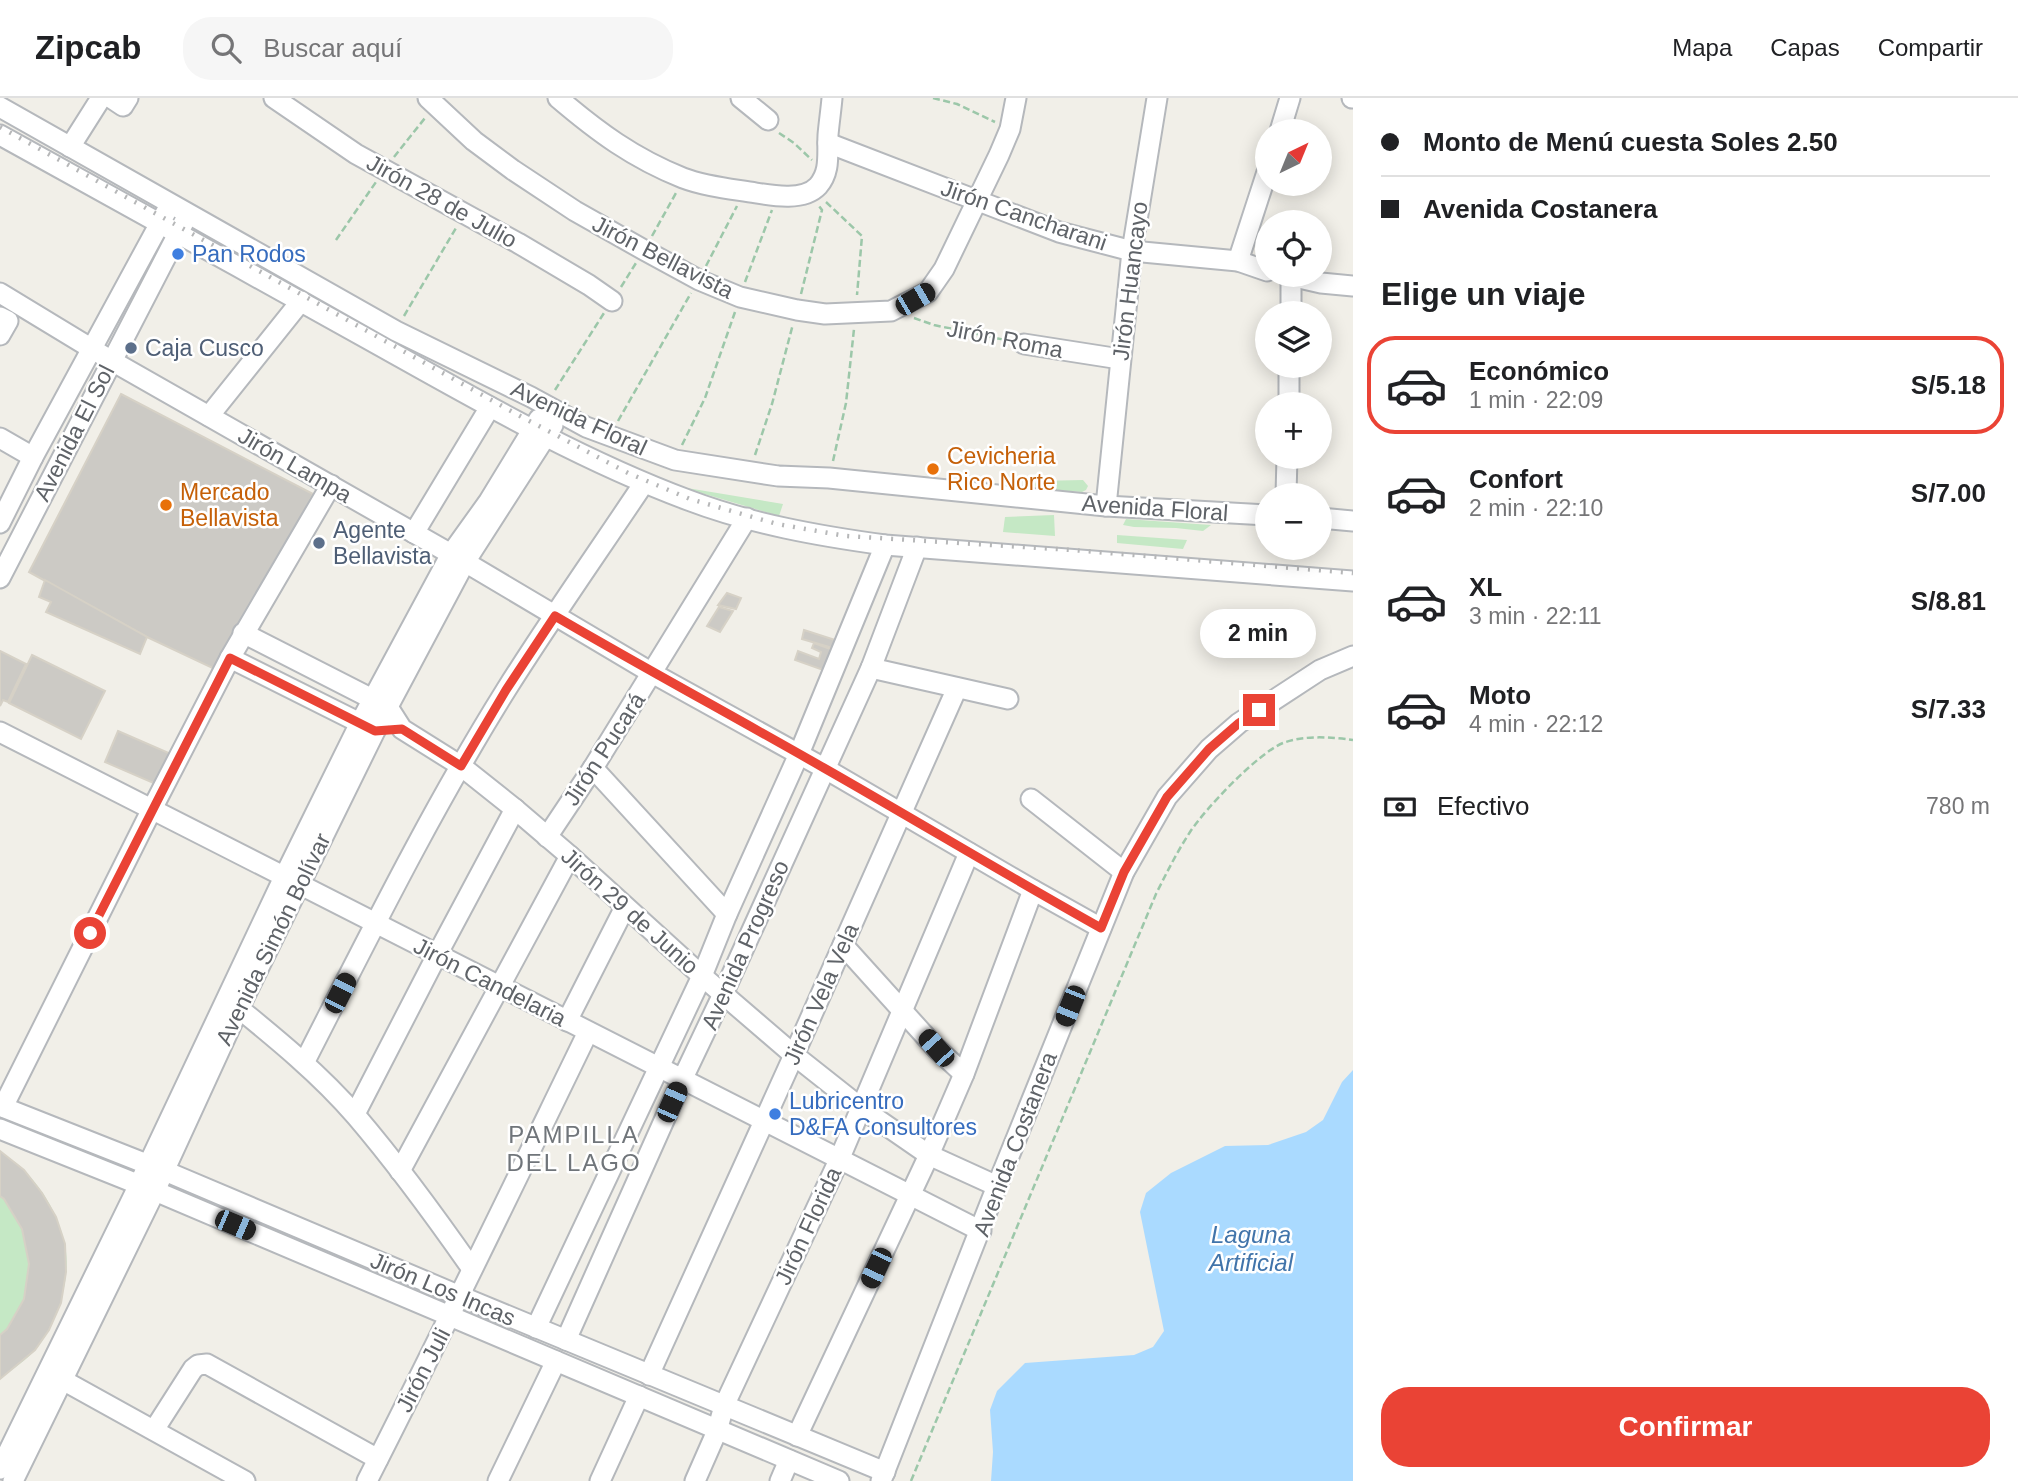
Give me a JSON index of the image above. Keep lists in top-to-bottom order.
{
  "streets": {
    "street": [
      "Jirón 28 de Julio",
      "Jirón Cancharani",
      "Jirón Bellavista",
      "Jirón Huancayo",
      "Jirón Roma",
      "Avenida Floral",
      "Avenida El Sol",
      "Jirón Lampa",
      "Jirón Pucará",
      "Jirón 29 de Junio",
      "Avenida Simón Bolívar",
      "Avenida Progreso",
      "Jirón Candelaria",
      "Jirón Vela Vela",
      "Avenida Costanera",
      "Jirón Florida",
      "Jirón Los Incas",
      "Jirón Juli"
    ]
  },
  "crossings": [
    ["Jirón Cancharani", "Jirón Bellavista"],
    ["Jirón Cancharani", "Jirón Huancayo"],
    ["Jirón Bellavista", "Jirón Roma"],
    ["Jirón Huancayo", "Jirón Roma"],
    ["Jirón Huancayo", "Avenida Floral"],
    ["Avenida Floral", "Avenida El Sol"],
    ["Avenida Floral", "Jirón Pucará"],
    ["Avenida Floral", "Avenida Simón Bolívar"],
    ["Avenida Floral", "Avenida Progreso"],
    ["Avenida El Sol", "Jirón Lampa"],
    ["Jirón Lampa", "Jirón Pucará"],
    ["Jirón Lampa", "Avenida Simón Bolívar"],
    ["Jirón Lampa", "Avenida Progreso"],
    ["Jirón Lampa", "Jirón Vela Vela"],
    ["Jirón Lampa", "Avenida Costanera"],
    ["Jirón Lampa", "Jirón Florida"],
    ["Jirón Pucará", "Jirón 29 de Junio"],
    ["Jirón 29 de Junio", "Avenida Simón Bolívar"],
    ["Jirón 29 de Junio", "Avenida Progreso"],
    ["Jirón 29 de Junio", "Jirón Vela Vela"],
    ["Jirón 29 de Junio", "Avenida Costanera"],
    ["Jirón 29 de Junio", "Jirón Florida"],
    ["Avenida Simón Bolívar", "Jirón Candelaria"],
    ["Avenida Simón Bolívar", "Jirón Los Incas"],
    ["Avenida Progreso", "Jirón Candelaria"],
    ["Avenida Progreso", "Jirón Los Incas"],
    ["Jirón Candelaria", "Jirón Vela Vela"],
    ["Jirón Candelaria", "Avenida Costanera"],
    ["Jirón Candelaria", "Jirón Florida"],
    ["Jirón Candelaria", "Jirón Juli"],
    ["Jirón Vela Vela", "Jirón Los Incas"],
    ["Avenida Costanera", "Jirón Los Incas"],
    ["Jirón Florida", "Jirón Los Incas"],
    ["Jirón Los Incas", "Jirón Juli"]
  ],
  "districts": ["PAMPILLA DEL LAGO"],
  "water": ["Laguna Artificial"],
  "places": [
    "Pan Rodos",
    "Caja Cusco",
    "Cevicheria Rico Norte",
    "Mercado Bellavista",
    "Agente Bellavista",
    "Lubricentro D&FA Consultores"
  ],
  "north": "top right",
  "page": {
    "header": "Zipcab",
    "search": "Buscar aquí",
    "nav": ["Mapa", "Capas", "Compartir"],
    "banner": ["Monto de Menú cuesta Soles 2.50", "Avenida Costanera"],
    "map_buttons": ["+", "−"],
    "heading": "Elige un viaje",
    "list": [
      {
        "name": "Económico",
        "note": "1 min · 22:09",
        "value": "S/5.18"
      },
      {
        "name": "Confort",
        "note": "2 min · 22:10",
        "value": "S/7.00"
      },
      {
        "name": "XL",
        "note": "3 min · 22:11",
        "value": "S/8.81"
      },
      {
        "name": "Moto",
        "note": "4 min · 22:12",
        "value": "S/7.33"
      }
    ],
    "bubble": "2 min",
    "pay": ["Efectivo", "780 m"],
    "buttons": "Confirmar"
  }
}
